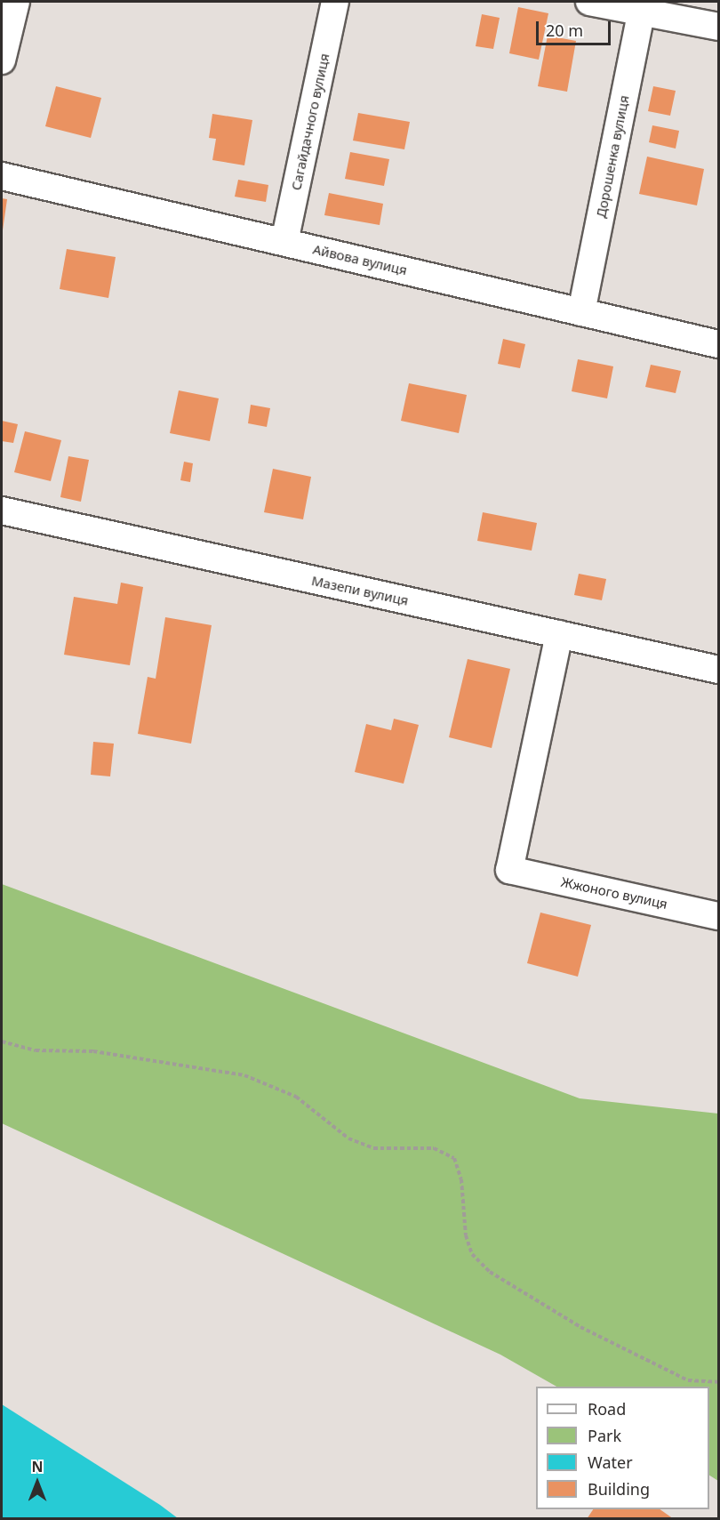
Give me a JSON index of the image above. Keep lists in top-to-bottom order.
{
  "streets": {
    "street": [
      "Сагайдачного вулиця",
      "Дорошенка вулиця",
      "Айвова вулиця",
      "Мазепи вулиця",
      "Жжоного вулиця"
    ]
  },
  "crossings": [
    ["Сагайдачного вулиця", "Айвова вулиця"],
    ["Дорошенка вулиця", "Айвова вулиця"],
    ["Мазепи вулиця", "Жжоного вулиця"]
  ],
  "legend": [
    "Road",
    "Park",
    "Water",
    "Building"
  ],
  "scale_bar": "20 m",
  "north": "top"
}
